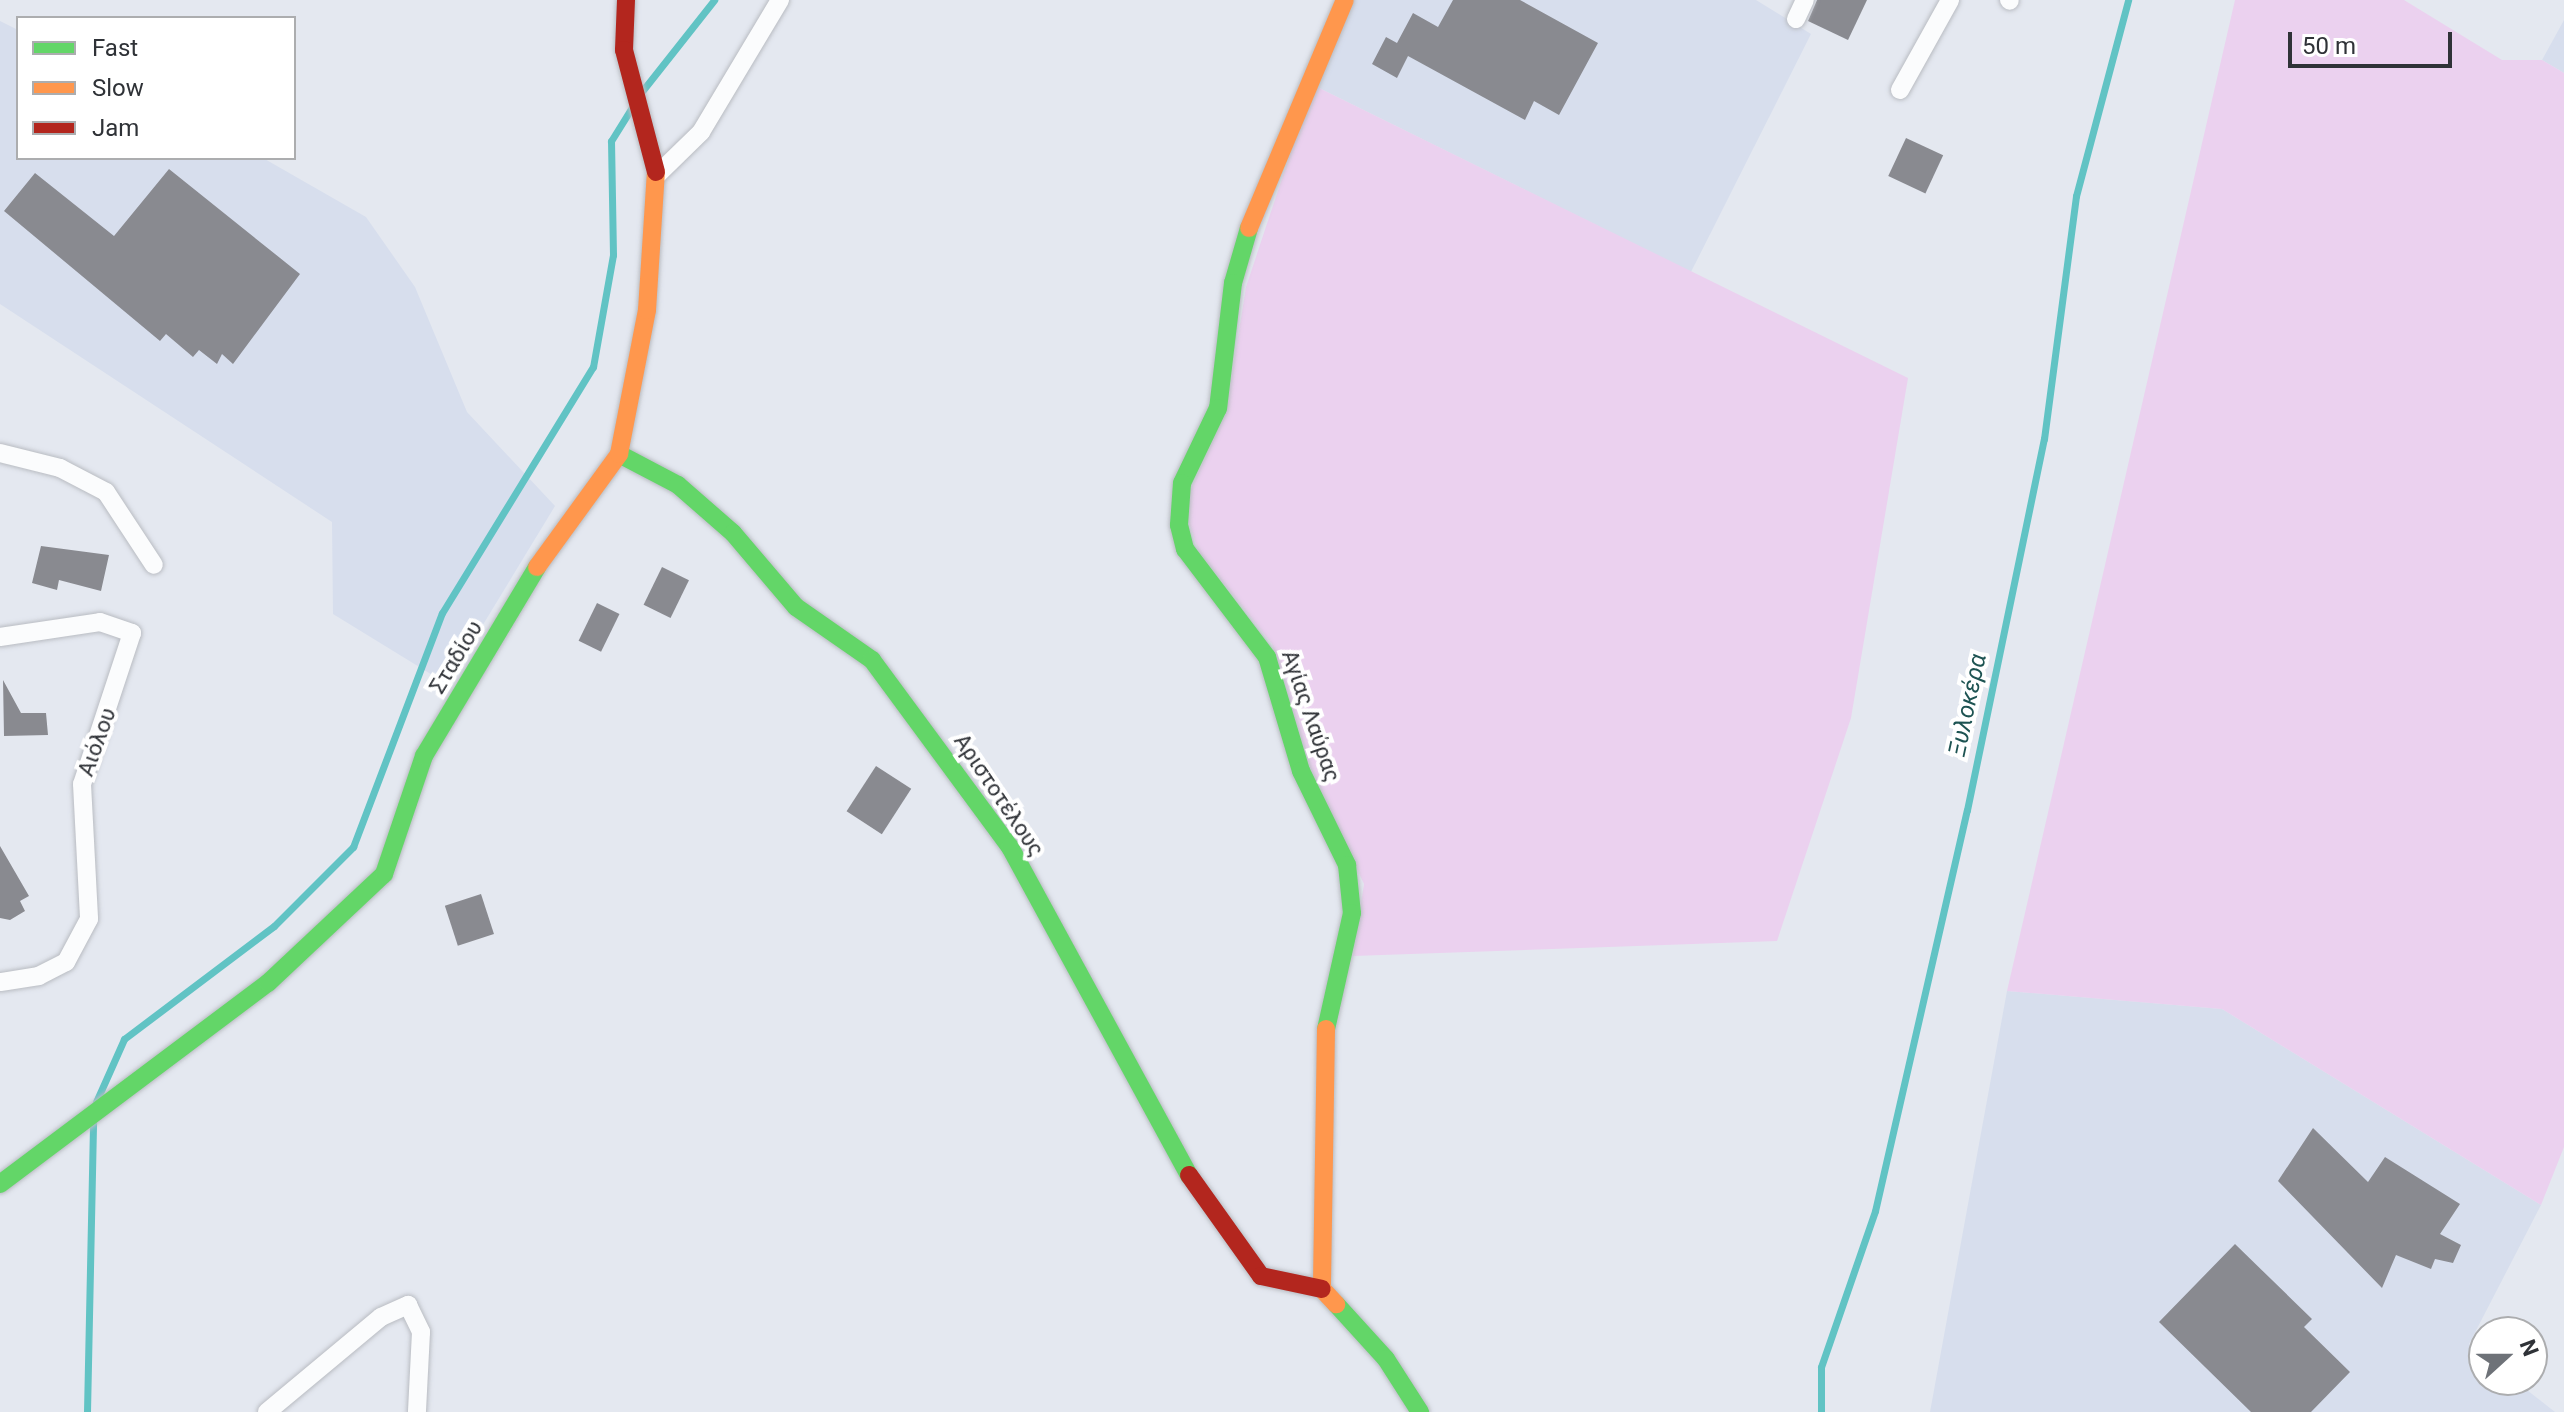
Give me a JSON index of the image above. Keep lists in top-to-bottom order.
{
  "streets": {
    "street": [
      "Σταδίου",
      "Αγίας Λαύρας",
      "Αιόλου",
      "Αριστοτέλους"
    ]
  },
  "crossings": [
    ["Σταδίου", "Αριστοτέλους"],
    ["Αγίας Λαύρας", "Αριστοτέλους"]
  ],
  "water": ["Ξυλοκέρα"],
  "legend": ["Fast", "Slow", "Jam"],
  "scale_bar": "50 m",
  "north": "right"
}
